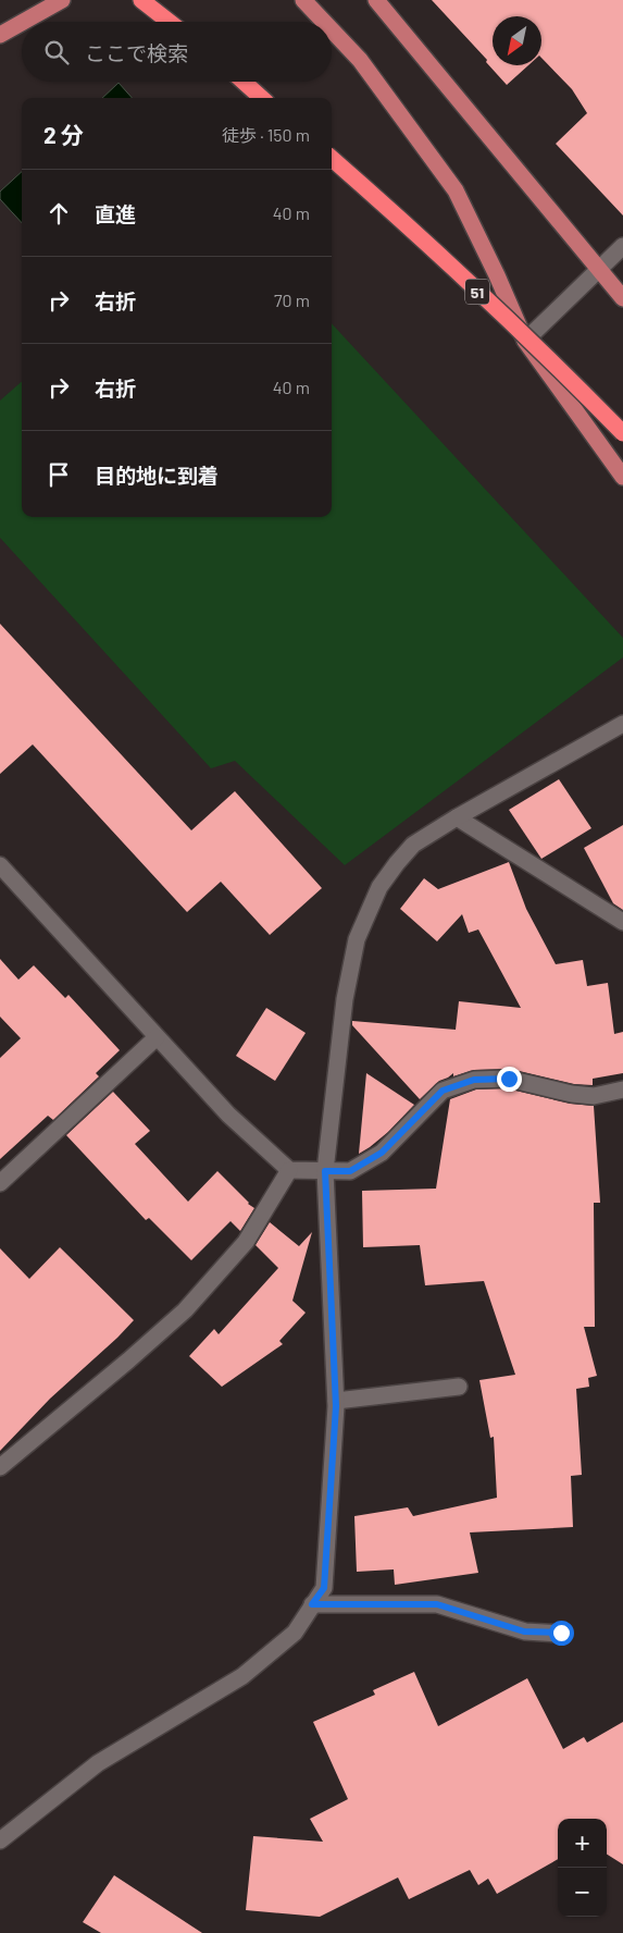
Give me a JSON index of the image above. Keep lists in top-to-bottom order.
{
  "streets": {
    "highway": ["51"]
  },
  "north": "bottom left",
  "page": {
    "search": "ここで検索",
    "heading": ["2 分", "徒歩 · 150 m"],
    "list": [
      ["直進", "40 m"],
      ["右折", "70 m"],
      ["右折", "40 m"],
      "目的地に到着"
    ],
    "map_buttons": ["+", "−"]
  }
}
